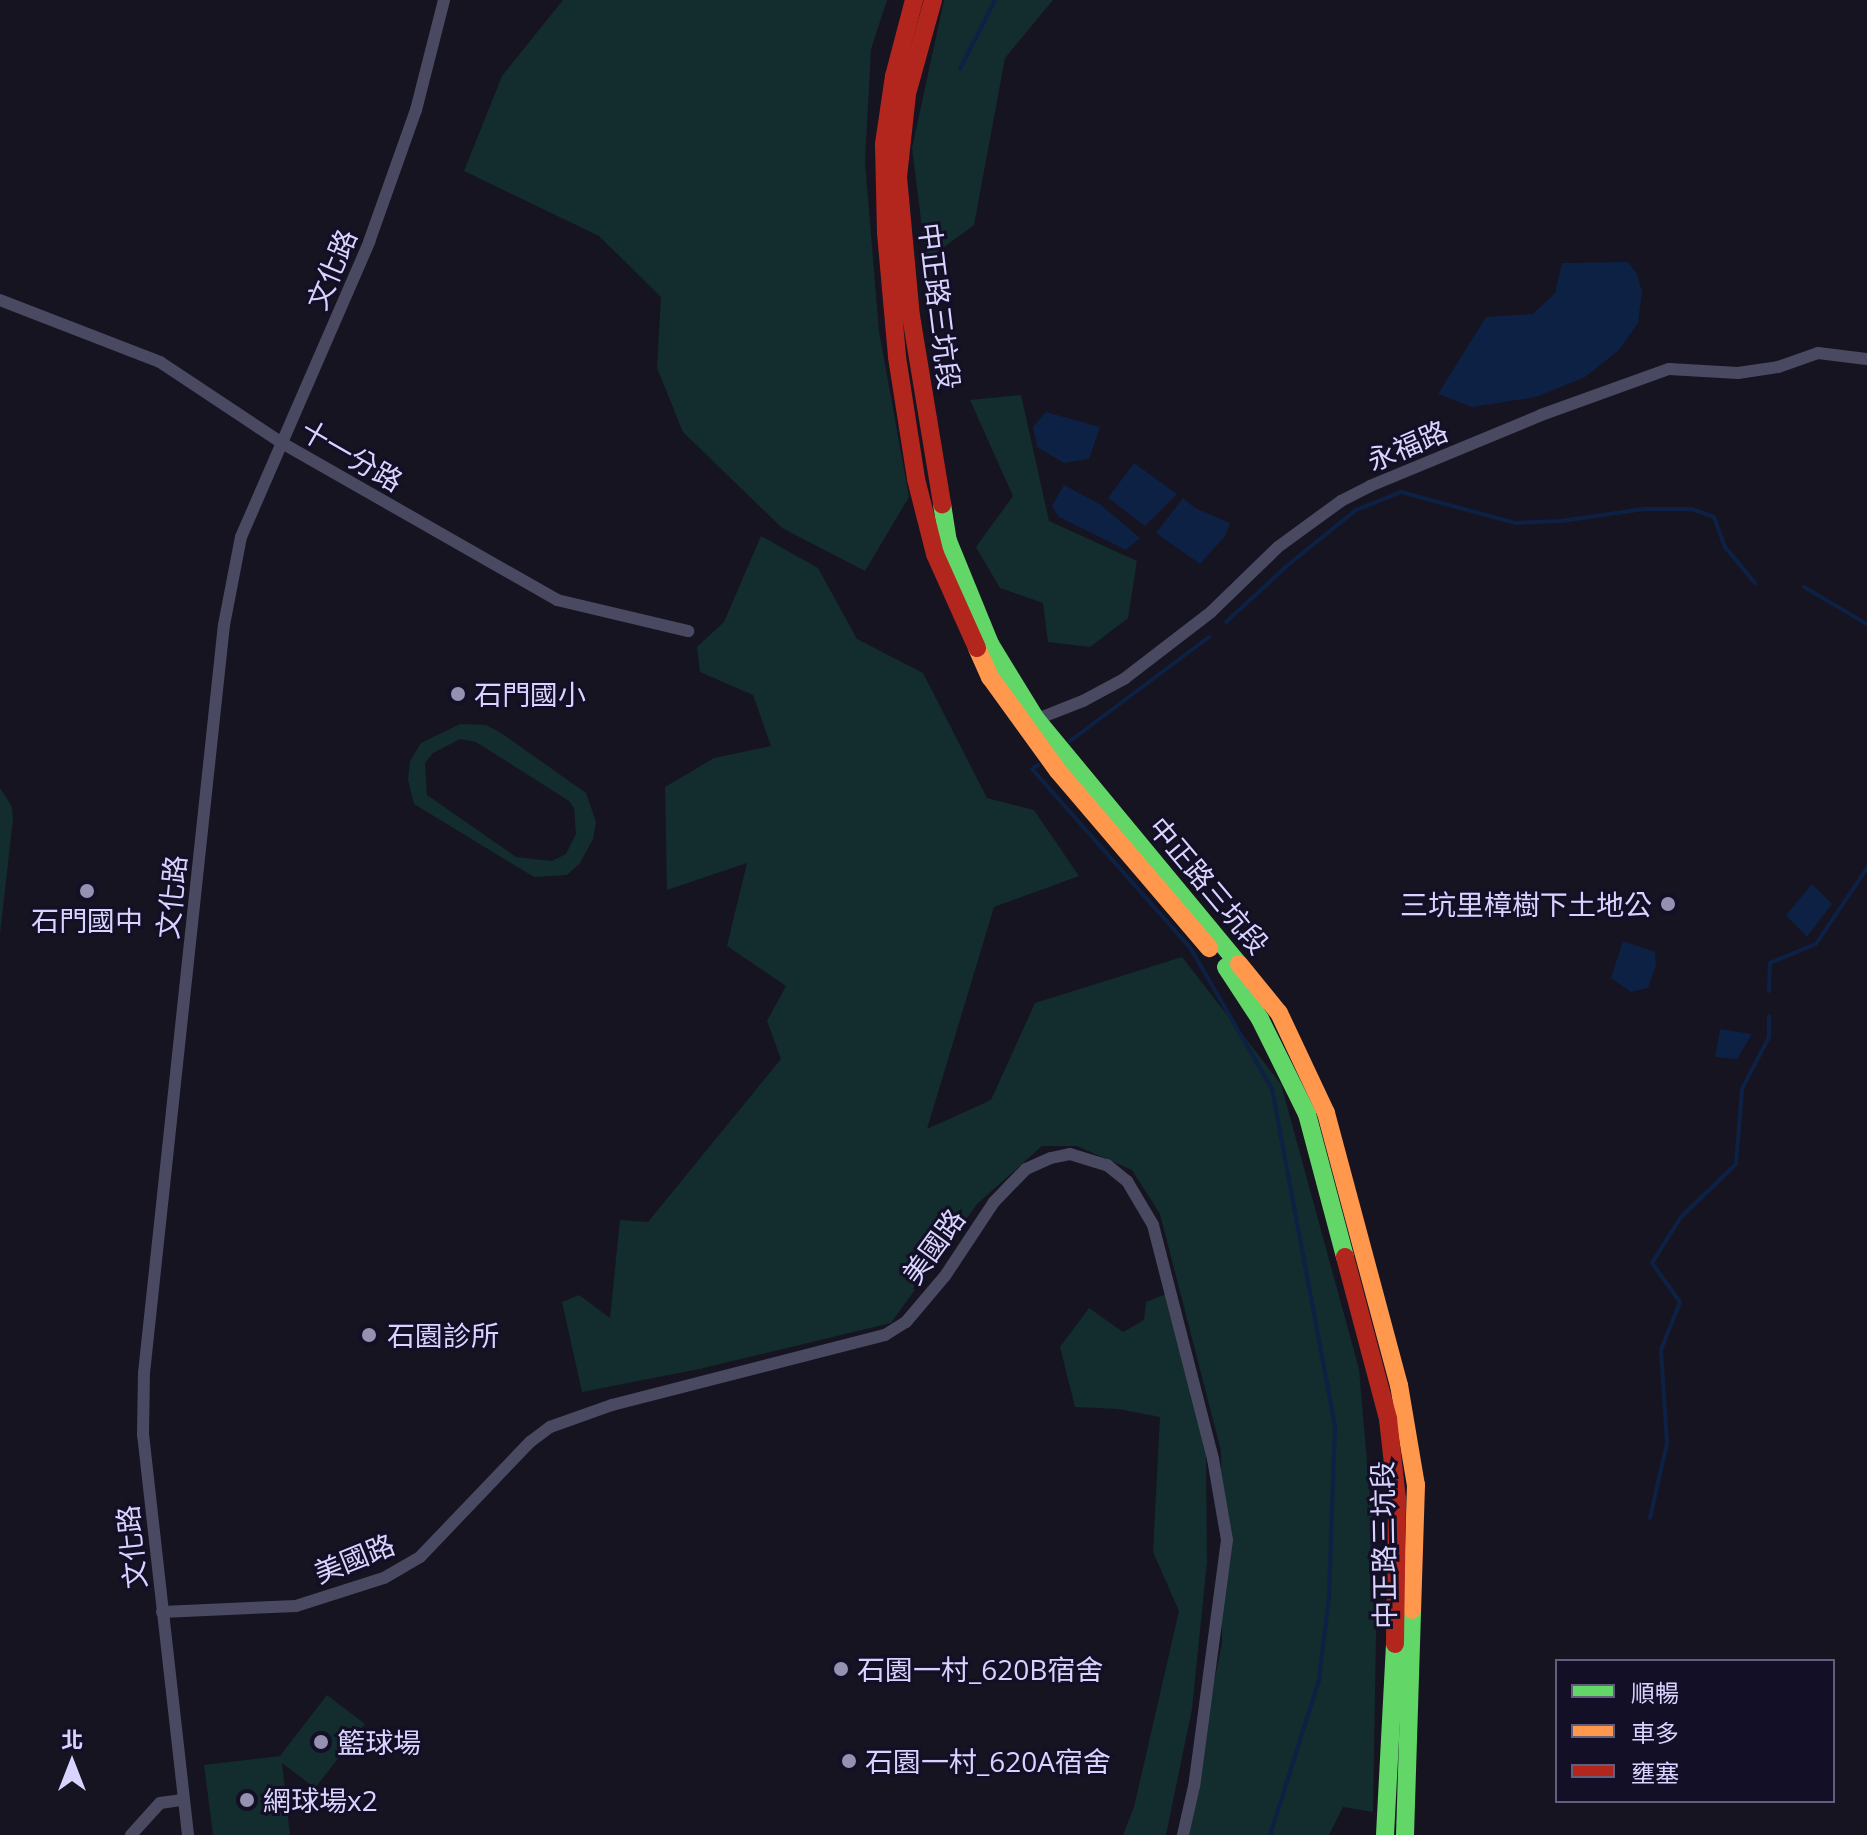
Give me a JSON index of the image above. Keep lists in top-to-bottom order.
{
  "streets": {
    "main road": ["中正路三坑段"],
    "street": [
      "文化路",
      "永福路",
      "十一分路",
      "美國路"
    ]
  },
  "crossings": [
    ["文化路", "十一分路"],
    ["文化路", "美國路"],
    ["中正路三坑段", "永福路"]
  ],
  "places": [
    "石門國小",
    "石門國中",
    "三坑里樟樹下土地公",
    "石園診所",
    "石園一村_620B宿舍",
    "籃球場",
    "石園一村_620A宿舍",
    "網球場x2"
  ],
  "legend": ["順暢", "車多", "壅塞"],
  "north": "top"
}
